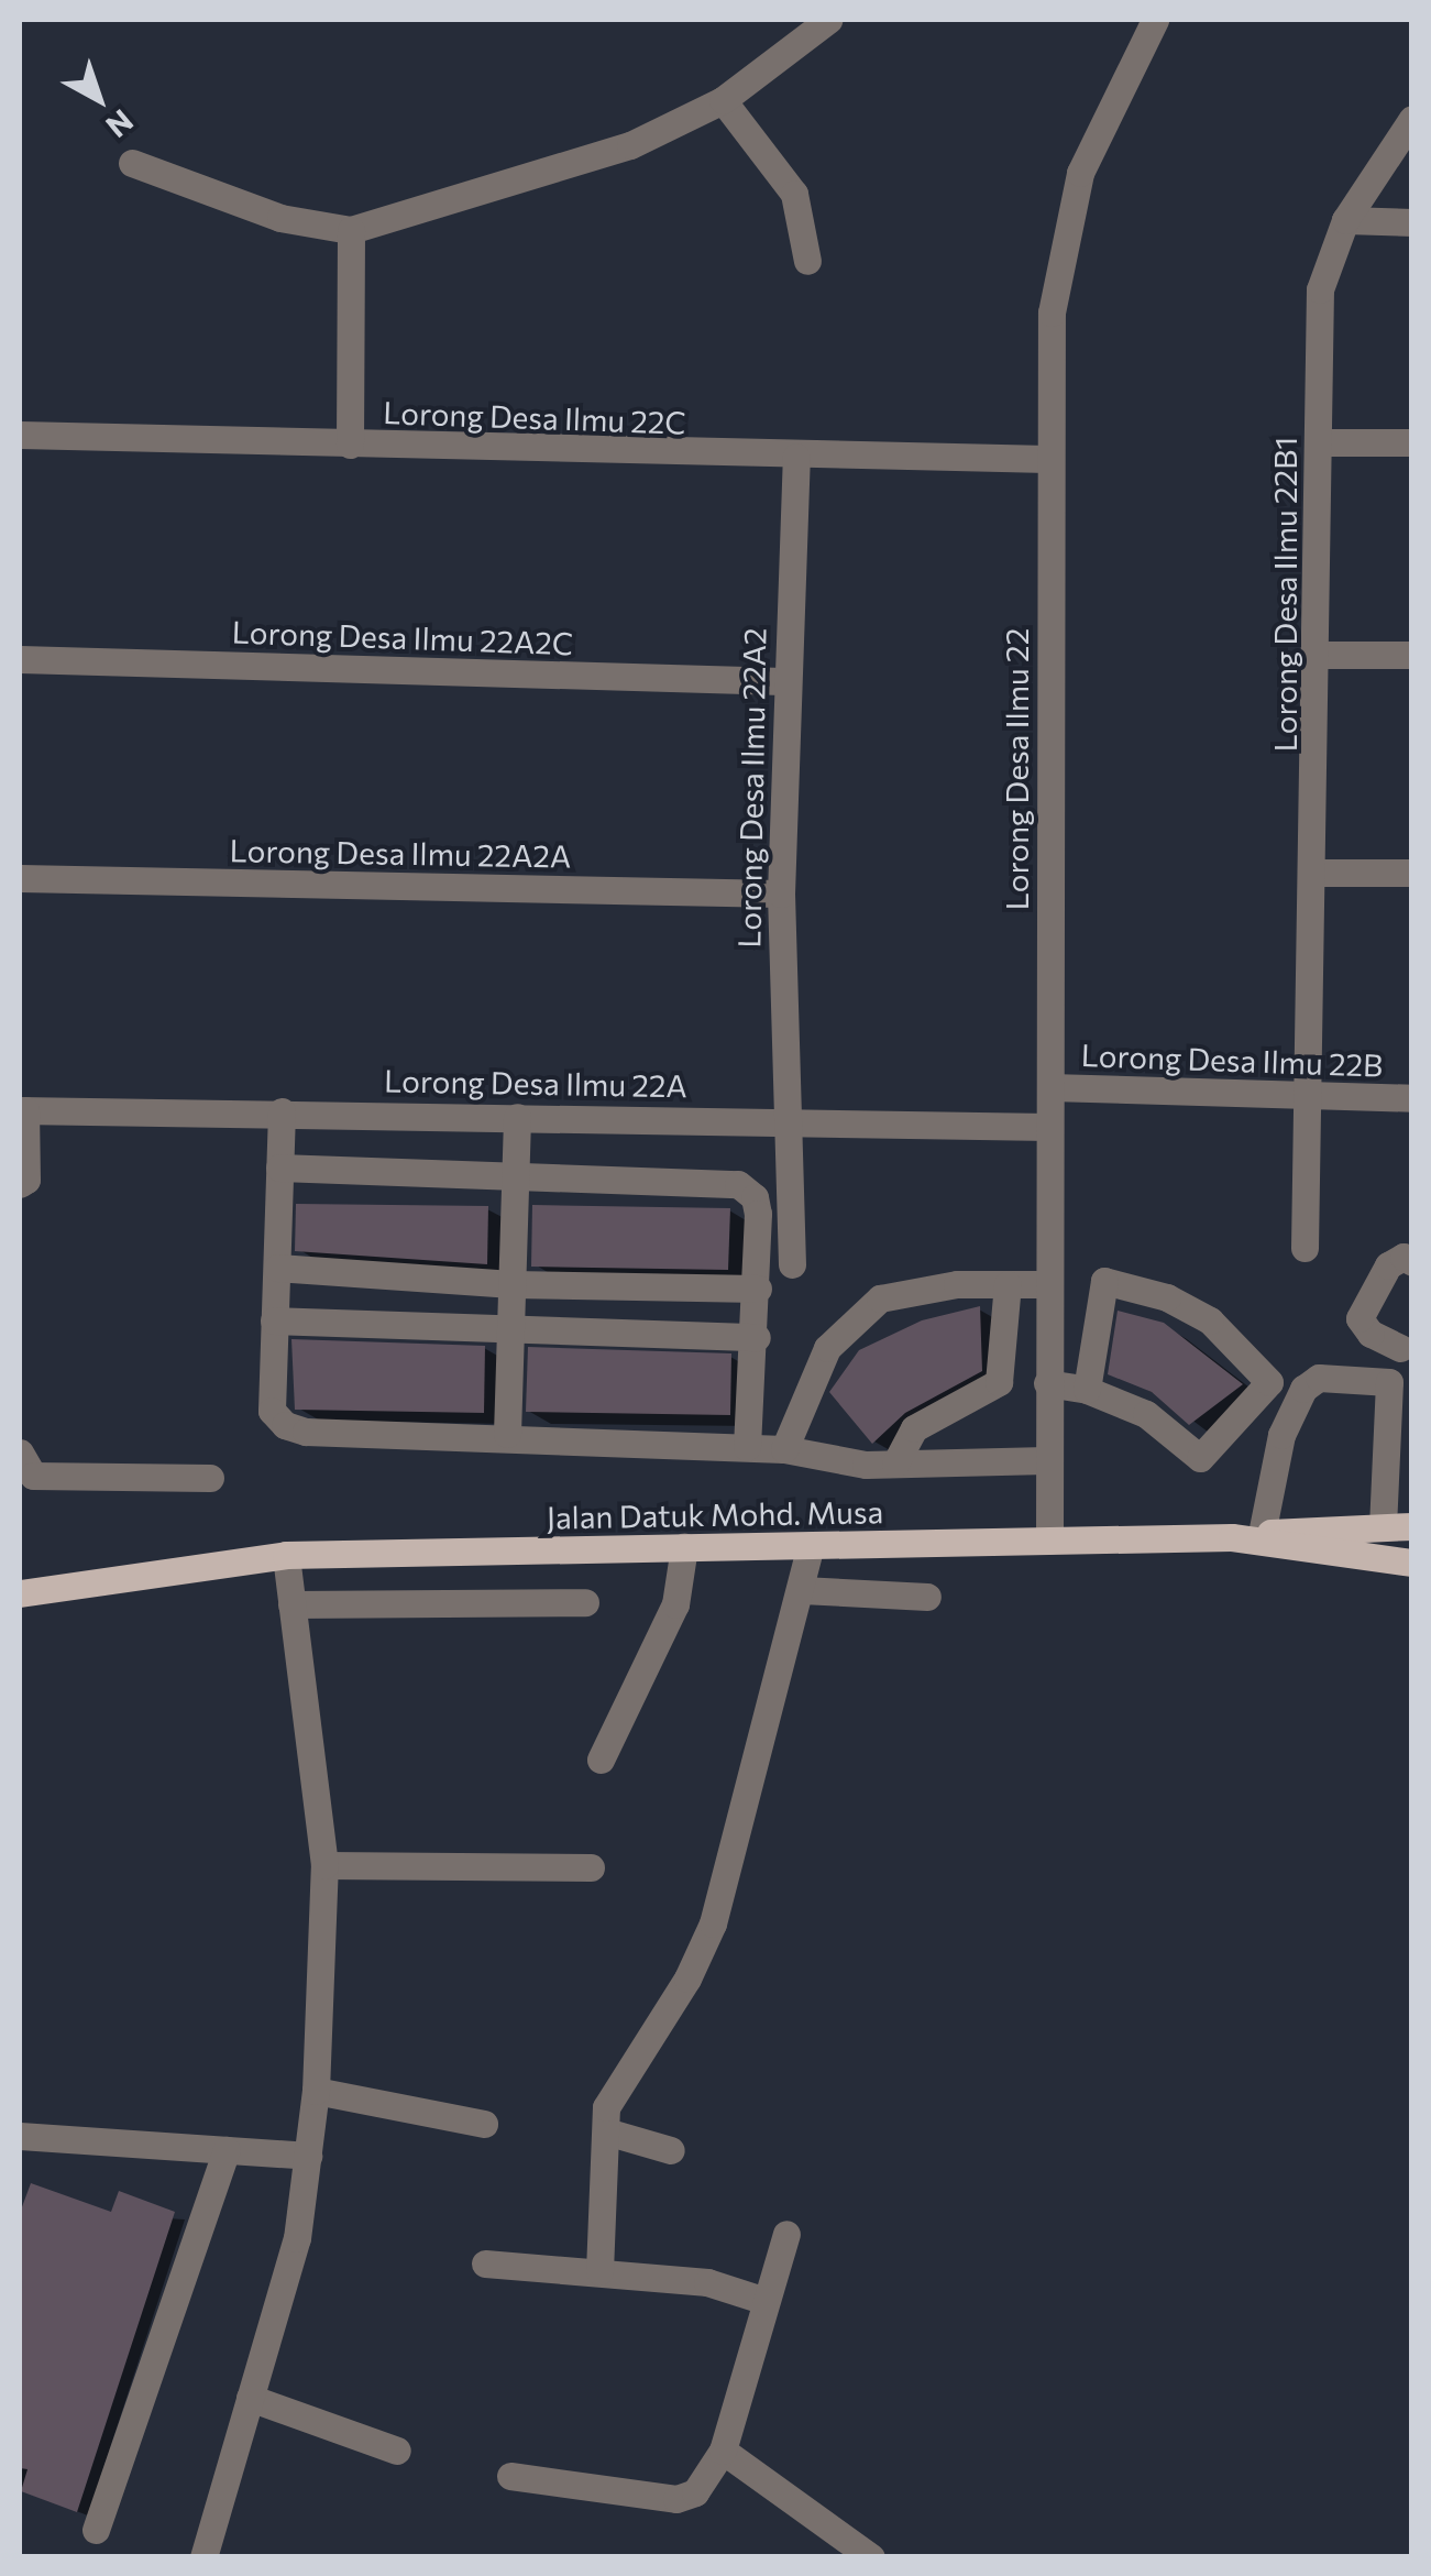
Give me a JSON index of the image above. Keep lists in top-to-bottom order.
{
  "streets": {
    "main road": ["Jalan Datuk Mohd. Musa"],
    "street": [
      "Lorong Desa Ilmu 22C",
      "Lorong Desa Ilmu 22B1",
      "Lorong Desa Ilmu 22A2C",
      "Lorong Desa Ilmu 22",
      "Lorong Desa Ilmu 22A2",
      "Lorong Desa Ilmu 22A2A",
      "Lorong Desa Ilmu 22B",
      "Lorong Desa Ilmu 22A"
    ]
  },
  "crossings": [
    ["Lorong Desa Ilmu 22C", "Lorong Desa Ilmu 22"],
    ["Lorong Desa Ilmu 22C", "Lorong Desa Ilmu 22A2"],
    ["Lorong Desa Ilmu 22B1", "Lorong Desa Ilmu 22B"],
    ["Lorong Desa Ilmu 22A2C", "Lorong Desa Ilmu 22A2"],
    ["Lorong Desa Ilmu 22", "Lorong Desa Ilmu 22B"],
    ["Lorong Desa Ilmu 22", "Lorong Desa Ilmu 22A"],
    ["Lorong Desa Ilmu 22", "Jalan Datuk Mohd. Musa"],
    ["Lorong Desa Ilmu 22A2", "Lorong Desa Ilmu 22A2A"],
    ["Lorong Desa Ilmu 22A2", "Lorong Desa Ilmu 22A"]
  ],
  "north": "bottom right"
}
